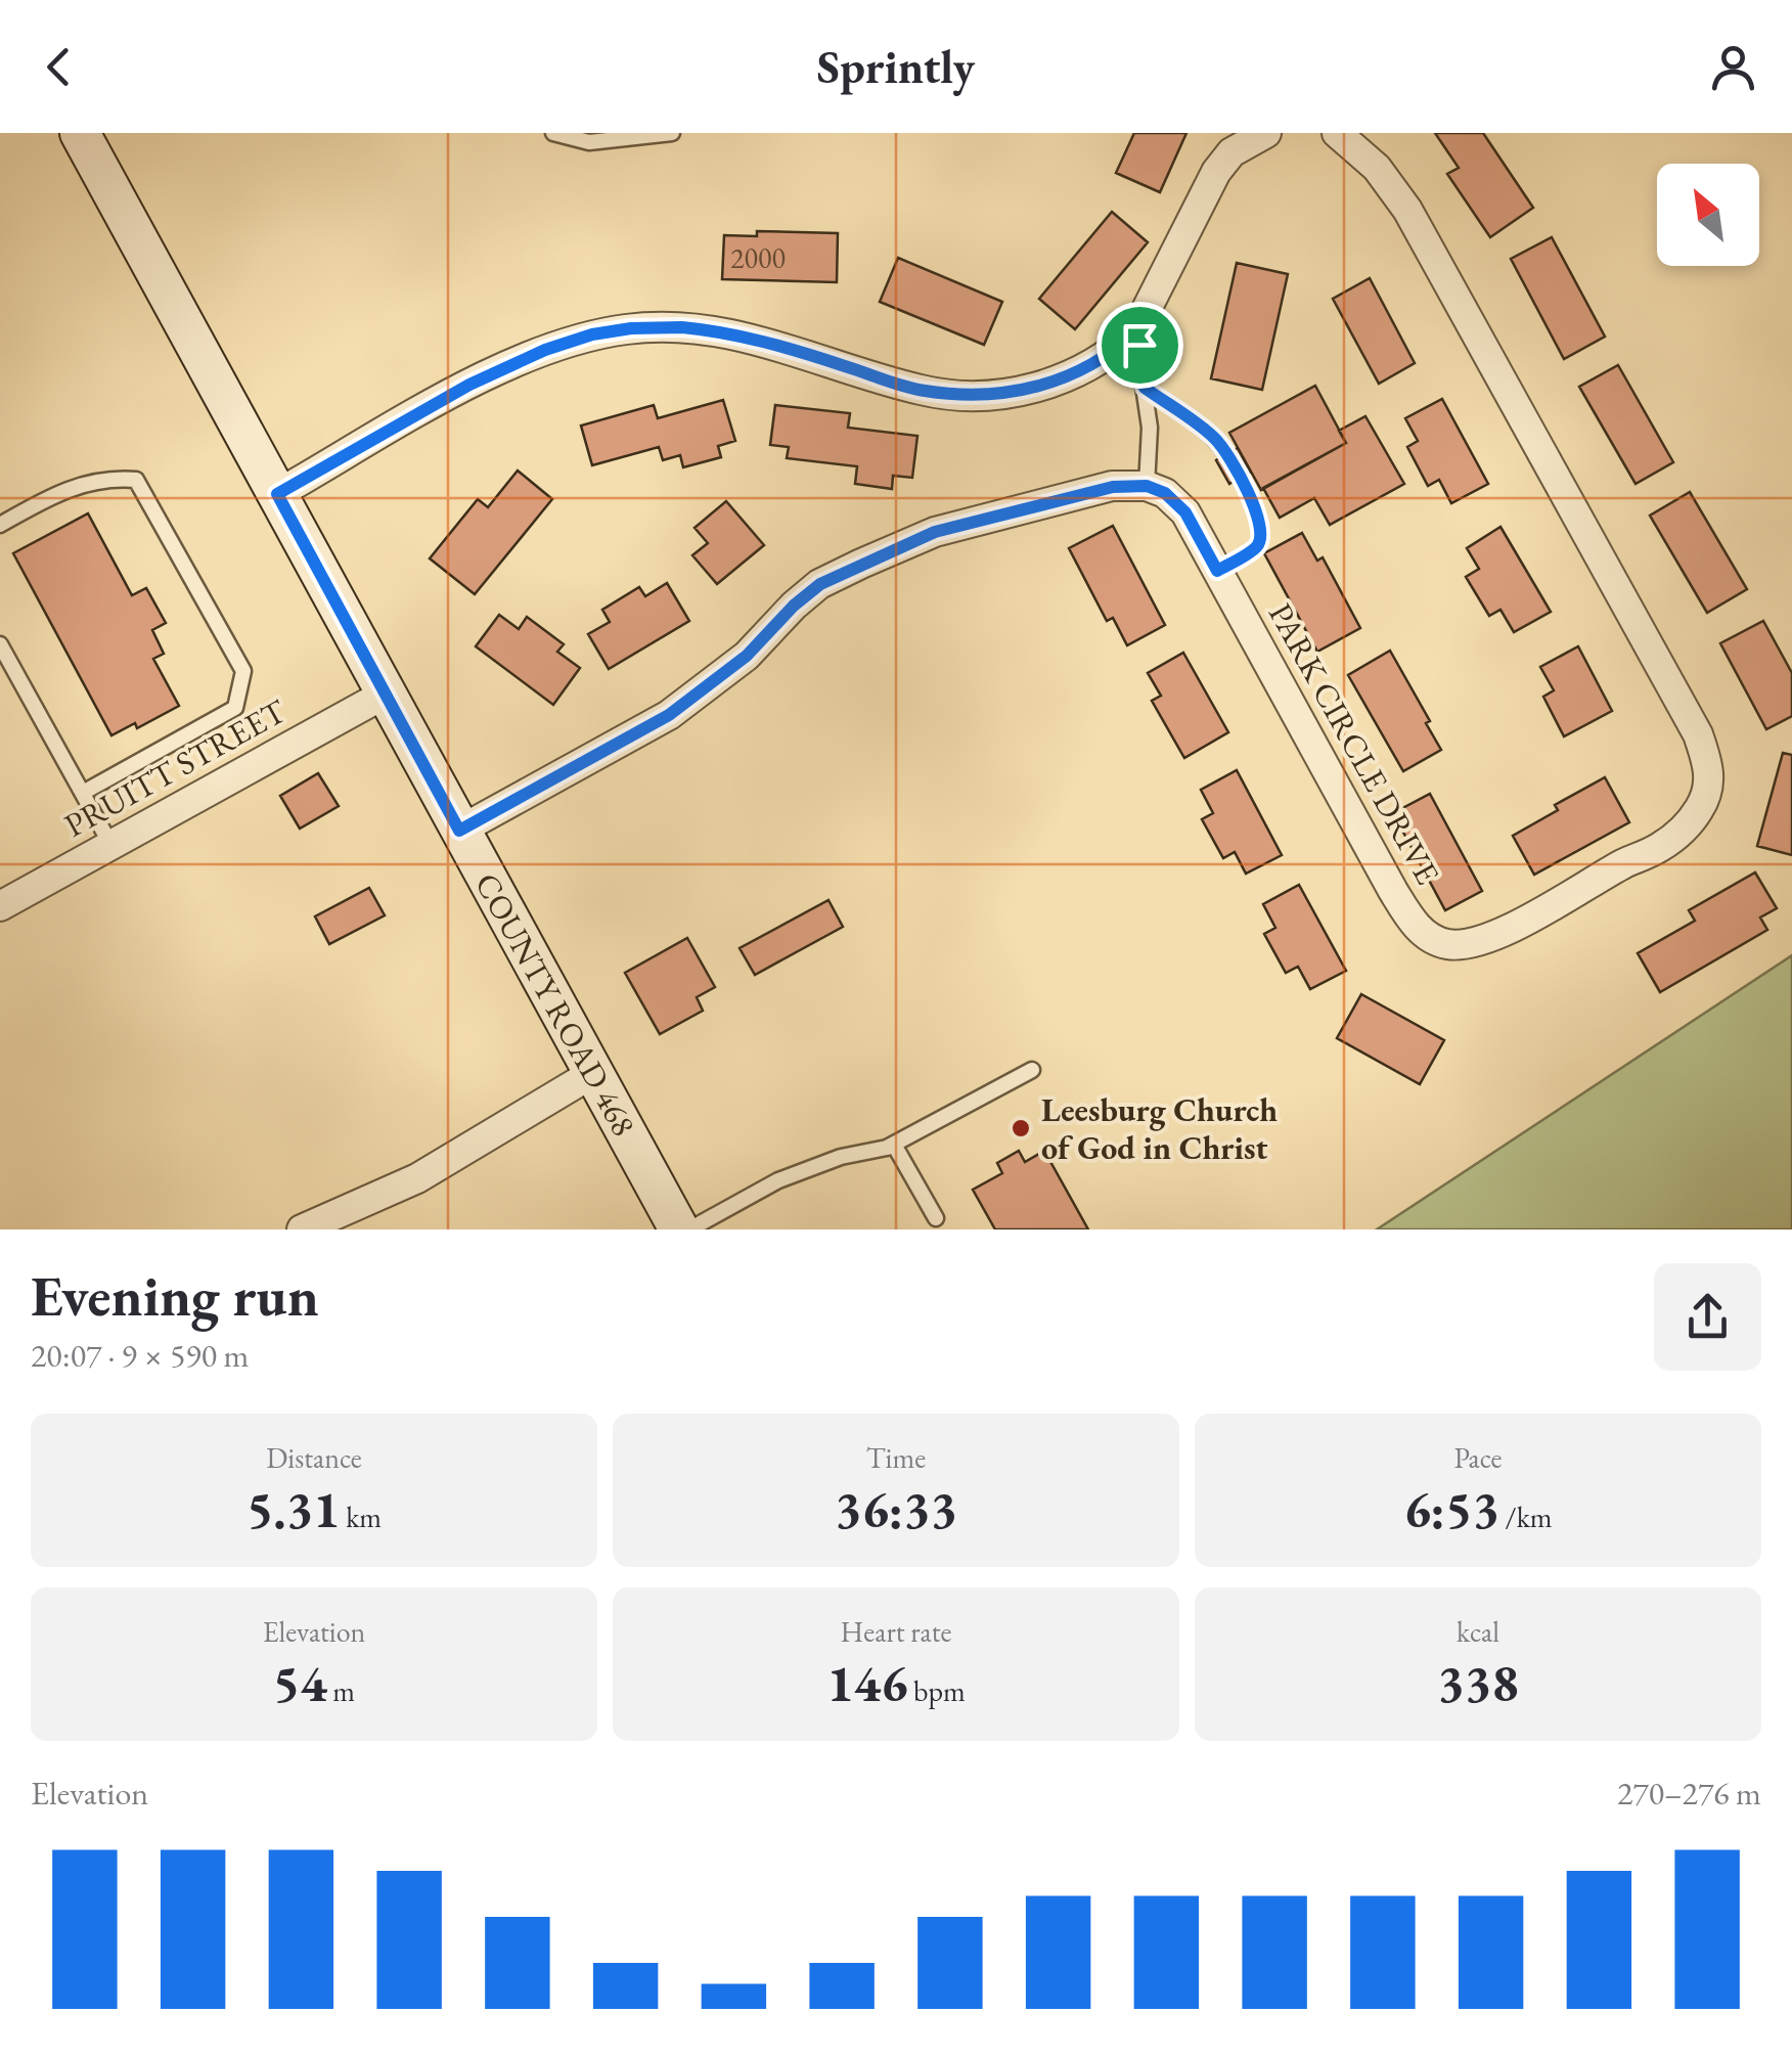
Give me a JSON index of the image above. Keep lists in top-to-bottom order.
{
  "streets": {
    "street": ["PARK CIRCLE DRIVE", "PRUITT STREET", "COUNTY ROAD 468"]
  },
  "crossings": [
    ["PRUITT STREET", "COUNTY ROAD 468"]
  ],
  "places": ["Leesburg Church of God in Christ"],
  "house_numbers": ["2000"],
  "north": "top left",
  "page": {
    "header": "Sprintly",
    "heading": ["Evening run", "20:07 · 9 × 590 m"],
    "stats": [
      ["Distance", "5.31 km"],
      ["Time", "36:33"],
      ["Pace", "6:53 /km"],
      ["Elevation", "54 m"],
      ["Heart rate", "146 bpm"],
      ["kcal", "338"]
    ],
    "chart": ["Elevation", "270–276 m"]
  }
}
